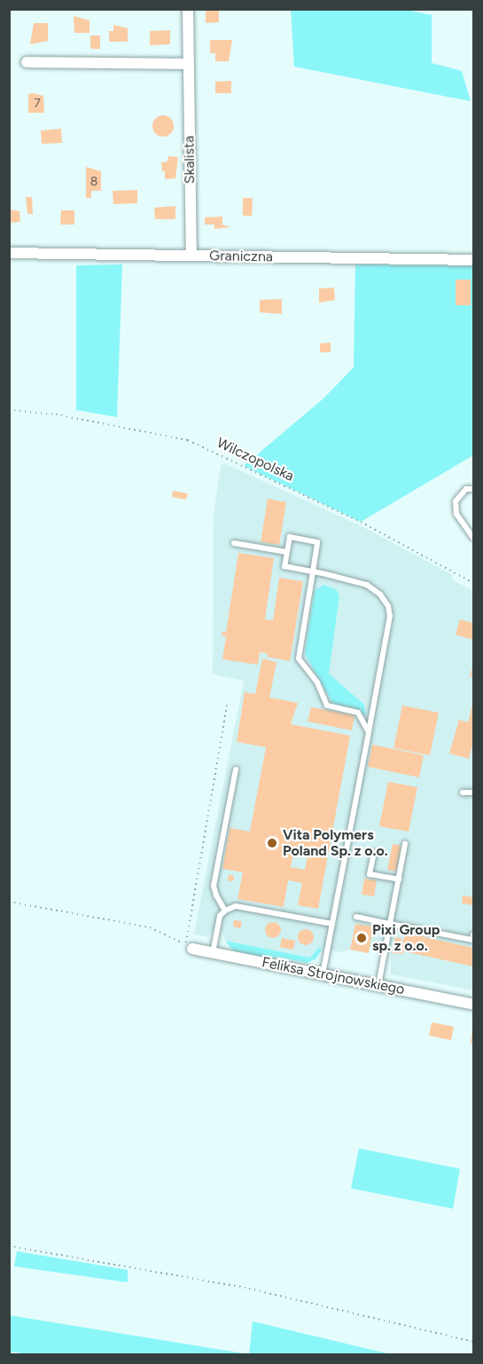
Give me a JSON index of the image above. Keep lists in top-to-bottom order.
{
  "streets": {
    "street": ["Skalista", "Graniczna", "Feliksa Strojnowskiego"],
    "path": ["Wilczopolska"]
  },
  "crossings": [
    ["Skalista", "Graniczna"]
  ],
  "places": ["Vita Polymers Poland Sp. z o.o.", "Pixi Group sp. z o.o."],
  "house_numbers": ["7", "8"]
}
